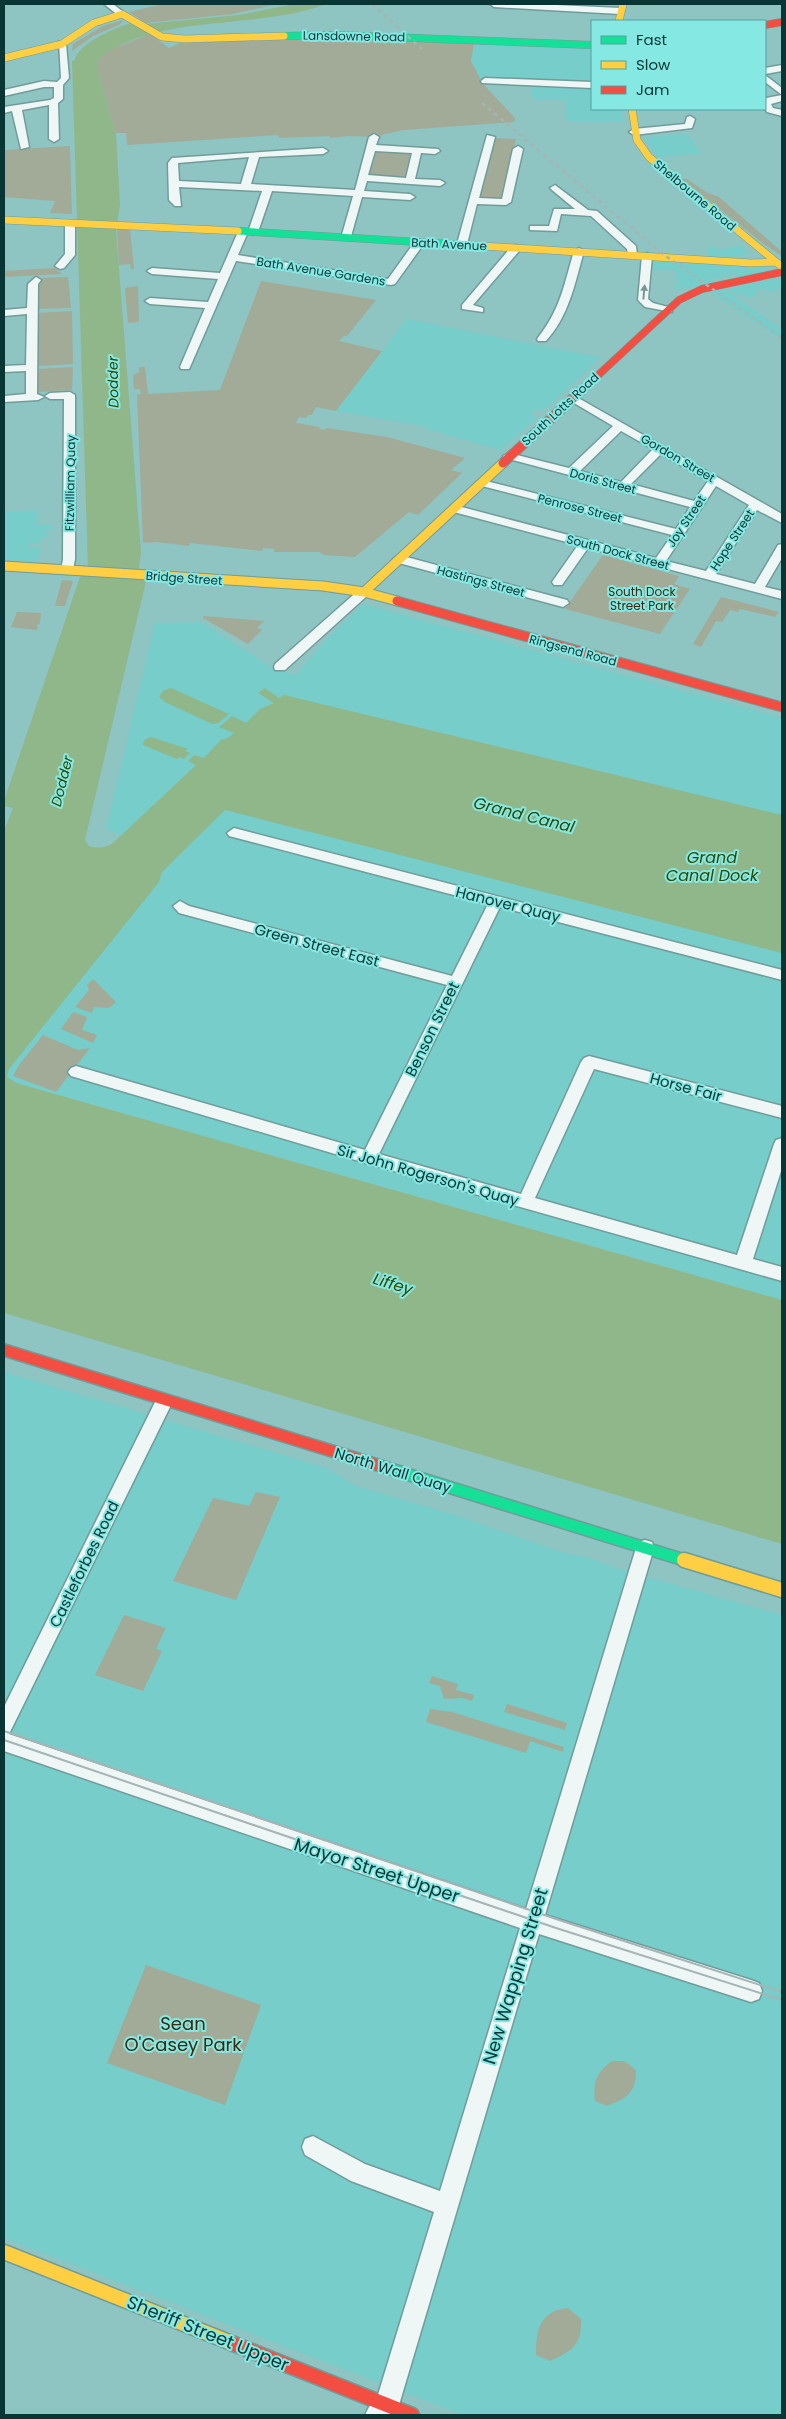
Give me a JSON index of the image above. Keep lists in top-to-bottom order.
{
  "streets": {
    "main road": [
      "Lansdowne Road",
      "Shelbourne Road",
      "Bath Avenue",
      "South Lotts Road",
      "Bridge Street",
      "Ringsend Road",
      "North Wall Quay",
      "Sheriff Street Upper"
    ],
    "street": [
      "Bath Avenue Gardens",
      "Gordon Street",
      "Doris Street",
      "Fitzwilliam Quay",
      "Penrose Street",
      "Joy Street",
      "Hope Street",
      "South Dock Street",
      "Hastings Street",
      "Hanover Quay",
      "Green Street East",
      "Benson Street",
      "Horse Fair",
      "Sir John Rogerson's Quay",
      "Castleforbes Road",
      "Mayor Street Upper",
      "New Wapping Street"
    ]
  },
  "crossings": [
    ["Shelbourne Road", "Bath Avenue"],
    ["Shelbourne Road", "South Lotts Road"],
    ["Bath Avenue", "Bath Avenue Gardens"],
    ["Bath Avenue", "South Lotts Road"],
    ["South Lotts Road", "Gordon Street"],
    ["South Lotts Road", "Doris Street"],
    ["South Lotts Road", "Penrose Street"],
    ["South Lotts Road", "South Dock Street"],
    ["South Lotts Road", "Bridge Street"],
    ["South Lotts Road", "Hastings Street"],
    ["South Lotts Road", "Ringsend Road"],
    ["Gordon Street", "Joy Street"],
    ["Gordon Street", "Hope Street"],
    ["Doris Street", "Joy Street"],
    ["Fitzwilliam Quay", "Bridge Street"],
    ["Penrose Street", "Joy Street"],
    ["Joy Street", "South Dock Street"],
    ["Hope Street", "South Dock Street"],
    ["Bridge Street", "Ringsend Road"],
    ["Hanover Quay", "Benson Street"],
    ["Green Street East", "Benson Street"],
    ["Benson Street", "Sir John Rogerson's Quay"],
    ["Horse Fair", "Sir John Rogerson's Quay"],
    ["North Wall Quay", "Castleforbes Road"],
    ["North Wall Quay", "New Wapping Street"],
    ["Mayor Street Upper", "New Wapping Street"],
    ["New Wapping Street", "Sheriff Street Upper"]
  ],
  "water": [
    "Dodder",
    "Grand Canal",
    "Grand Canal Dock",
    "Liffey"
  ],
  "parks": ["South Dock Street Park", "Sean O'Casey Park"],
  "legend": ["Fast", "Slow", "Jam"]
}
